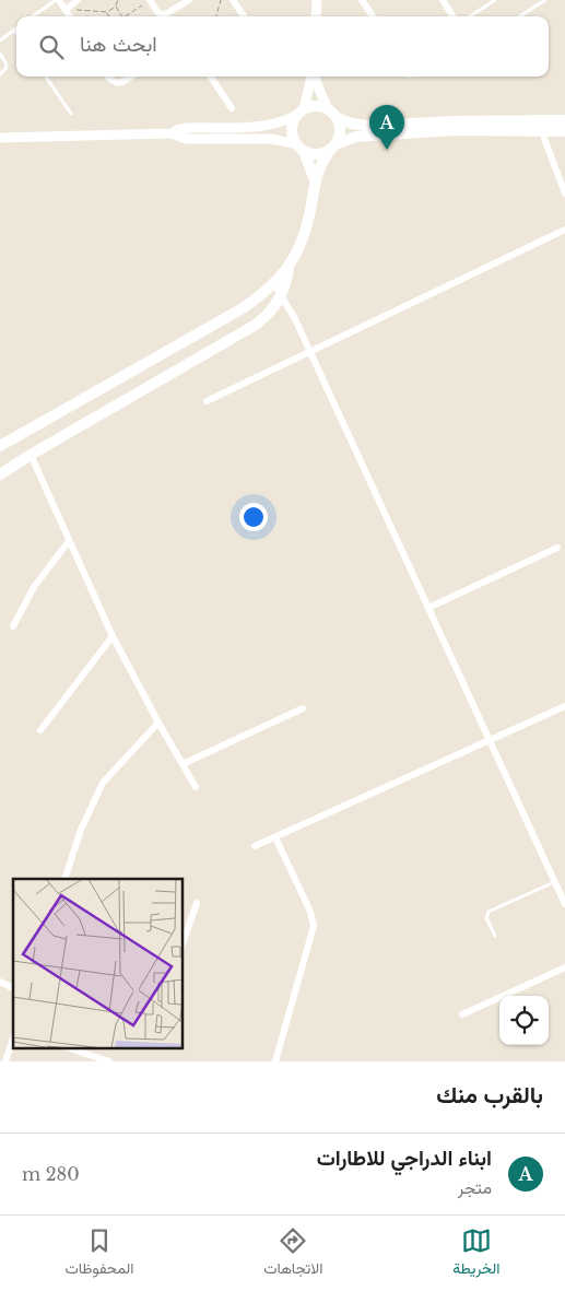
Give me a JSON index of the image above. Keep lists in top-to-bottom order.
{
  "page": {
    "search": "ابحث هنا",
    "pins": "A",
    "heading": "بالقرب منك",
    "list": [
      {
        "mark": "A",
        "name": "ابناء الدراجي للاطارات",
        "note": "متجر",
        "value": "280 m"
      }
    ],
    "nav": ["الخريطة", "الاتجاهات", "المحفوظات"]
  }
}
